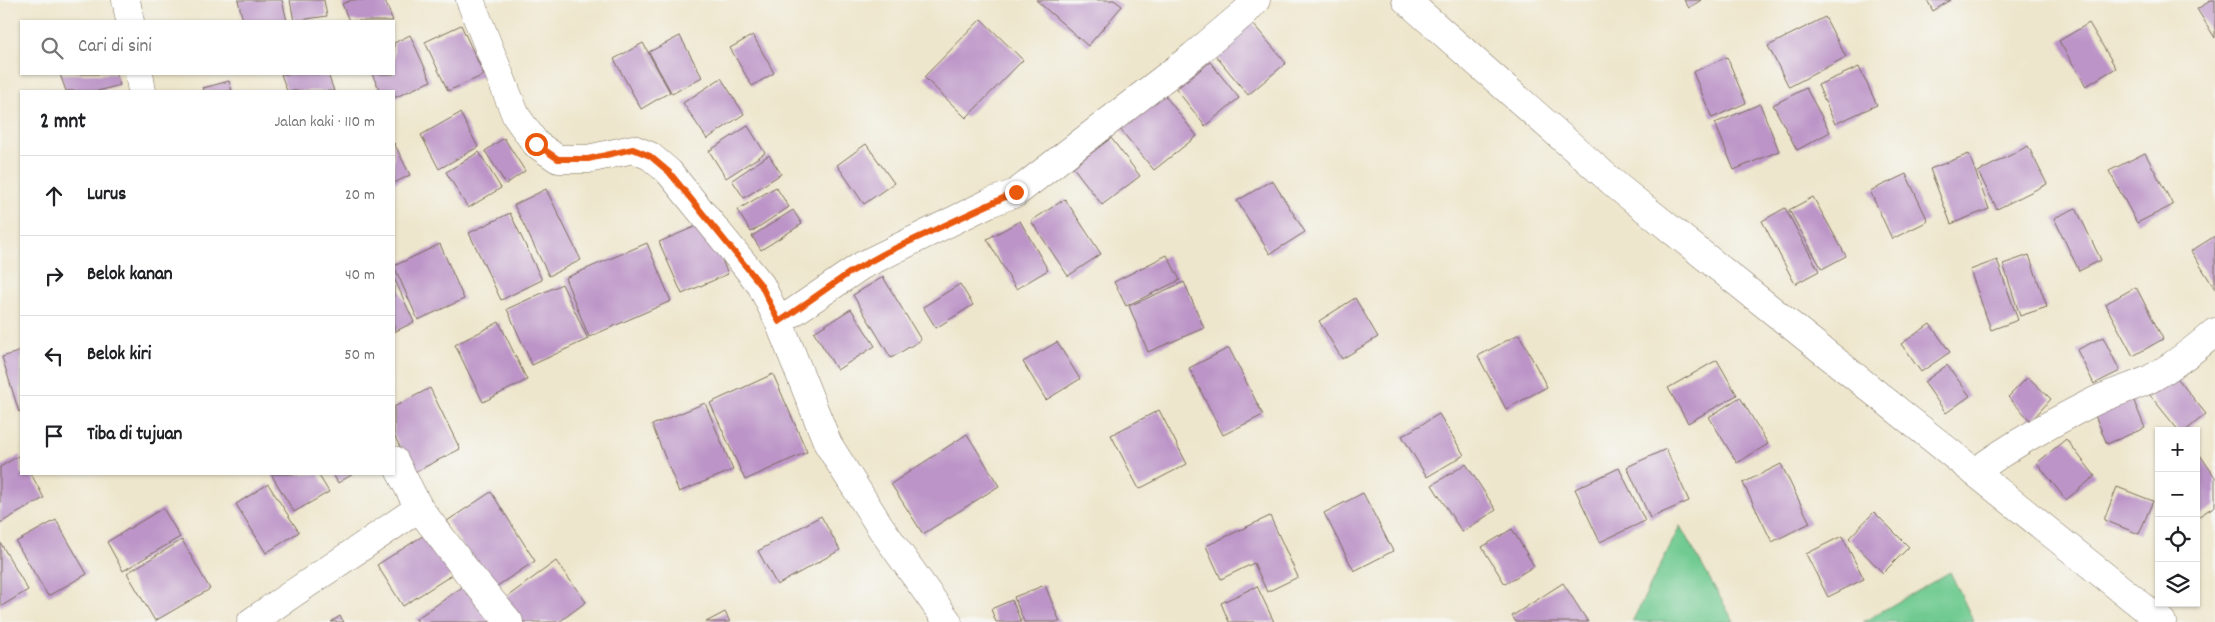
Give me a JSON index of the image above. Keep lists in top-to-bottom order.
{
  "page": {
    "search": "Cari di sini",
    "heading": ["2 mnt", "Jalan kaki · 110 m"],
    "list": [
      ["Lurus", "20 m"],
      ["Belok kanan", "40 m"],
      ["Belok kiri", "50 m"],
      "Tiba di tujuan"
    ],
    "map_buttons": ["+", "−"]
  }
}
